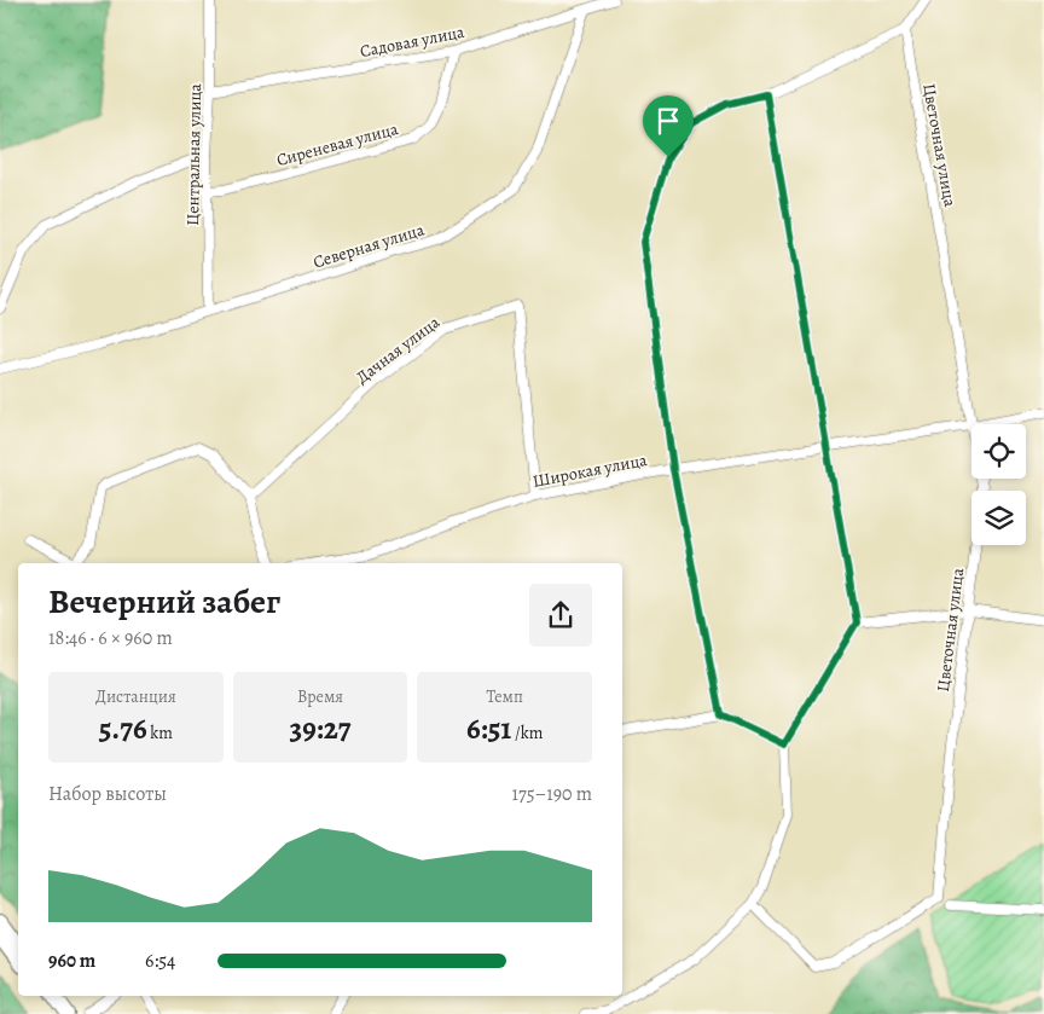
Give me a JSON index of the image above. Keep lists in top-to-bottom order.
{
  "streets": {
    "street": [
      "Садовая улица",
      "Сиреневая улица",
      "Цветочная улица",
      "Центральная улица",
      "Северная улица",
      "Дачная улица",
      "Широкая улица"
    ]
  },
  "crossings": [
    ["Садовая улица", "Сиреневая улица"],
    ["Садовая улица", "Центральная улица"],
    ["Садовая улица", "Северная улица"],
    ["Сиреневая улица", "Центральная улица"],
    ["Цветочная улица", "Широкая улица"],
    ["Центральная улица", "Северная улица"],
    ["Дачная улица", "Широкая улица"]
  ],
  "page": {
    "heading": ["Вечерний забег", "18:46 · 6 × 960 m"],
    "stats": [
      ["Дистанция", "5.76 km"],
      ["Время", "39:27"],
      ["Темп", "6:51 /km"]
    ],
    "chart": ["Набор высоты", "175–190 m"],
    "list": [
      {
        "name": "960 m",
        "note": "6:54"
      }
    ]
  }
}
